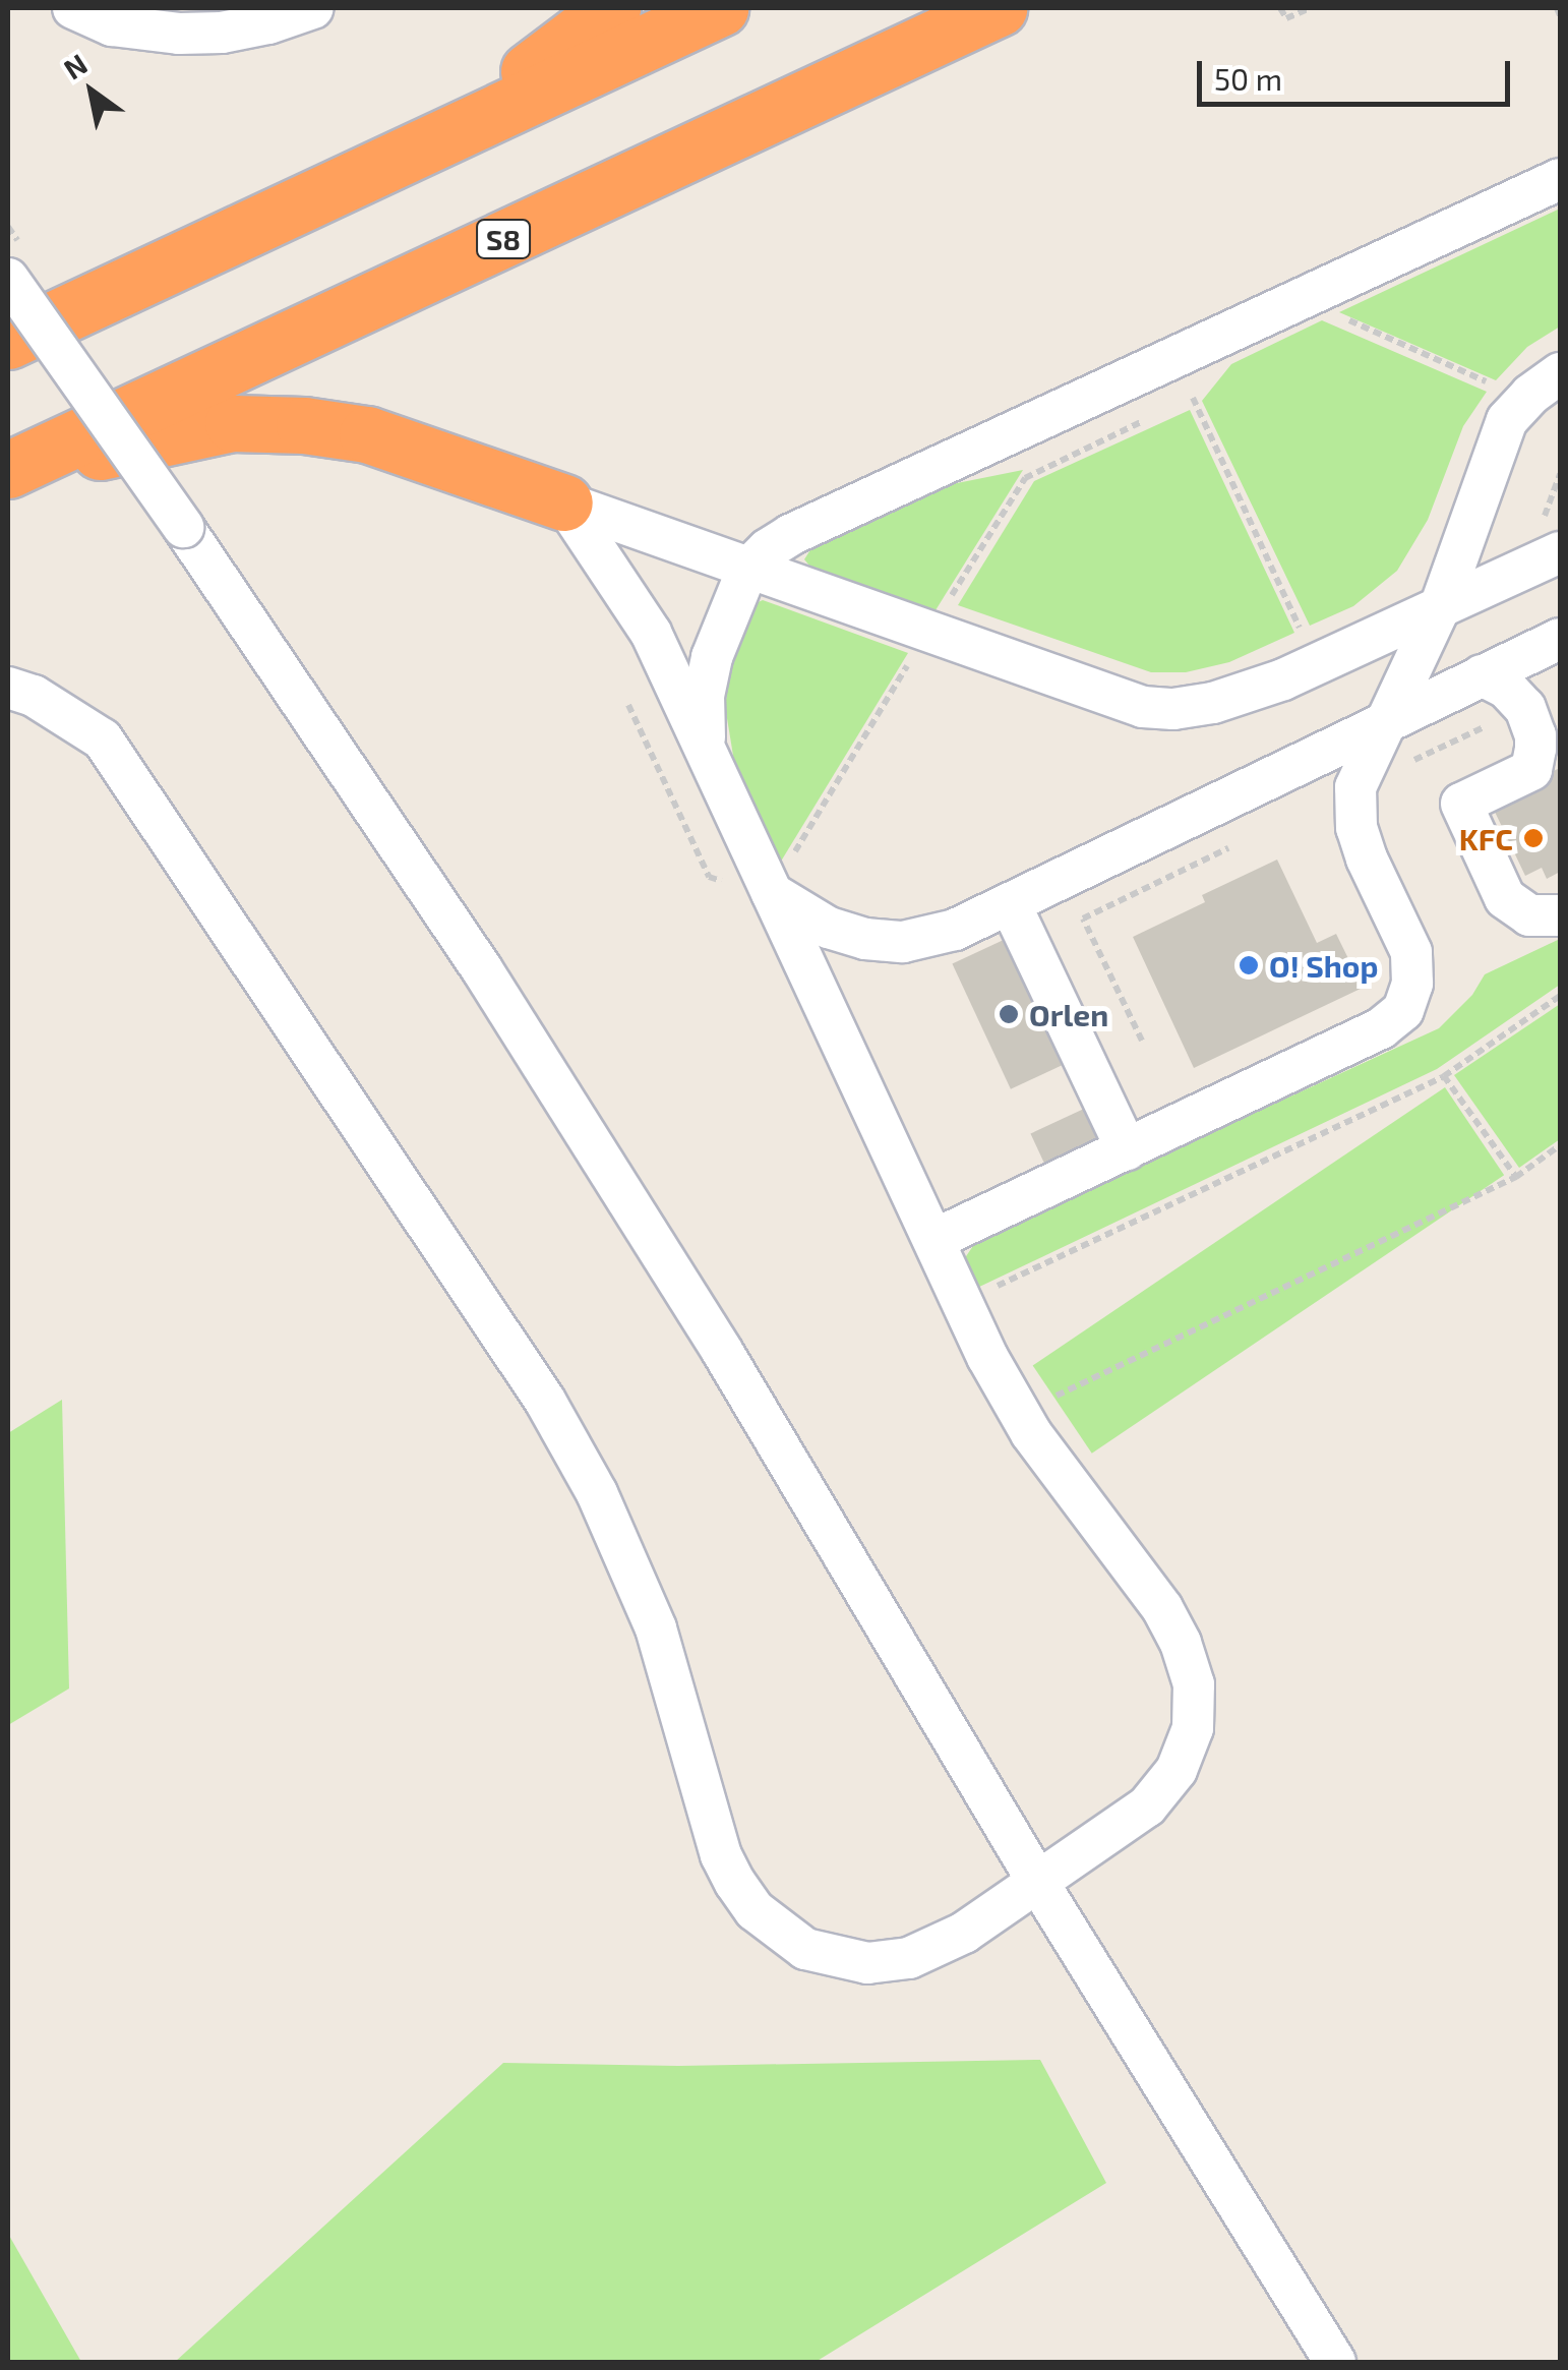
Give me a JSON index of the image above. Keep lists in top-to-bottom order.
{
  "streets": {
    "highway": ["S8"]
  },
  "places": ["KFC", "O! Shop", "Orlen"],
  "scale_bar": "50 m",
  "north": "top left"
}
